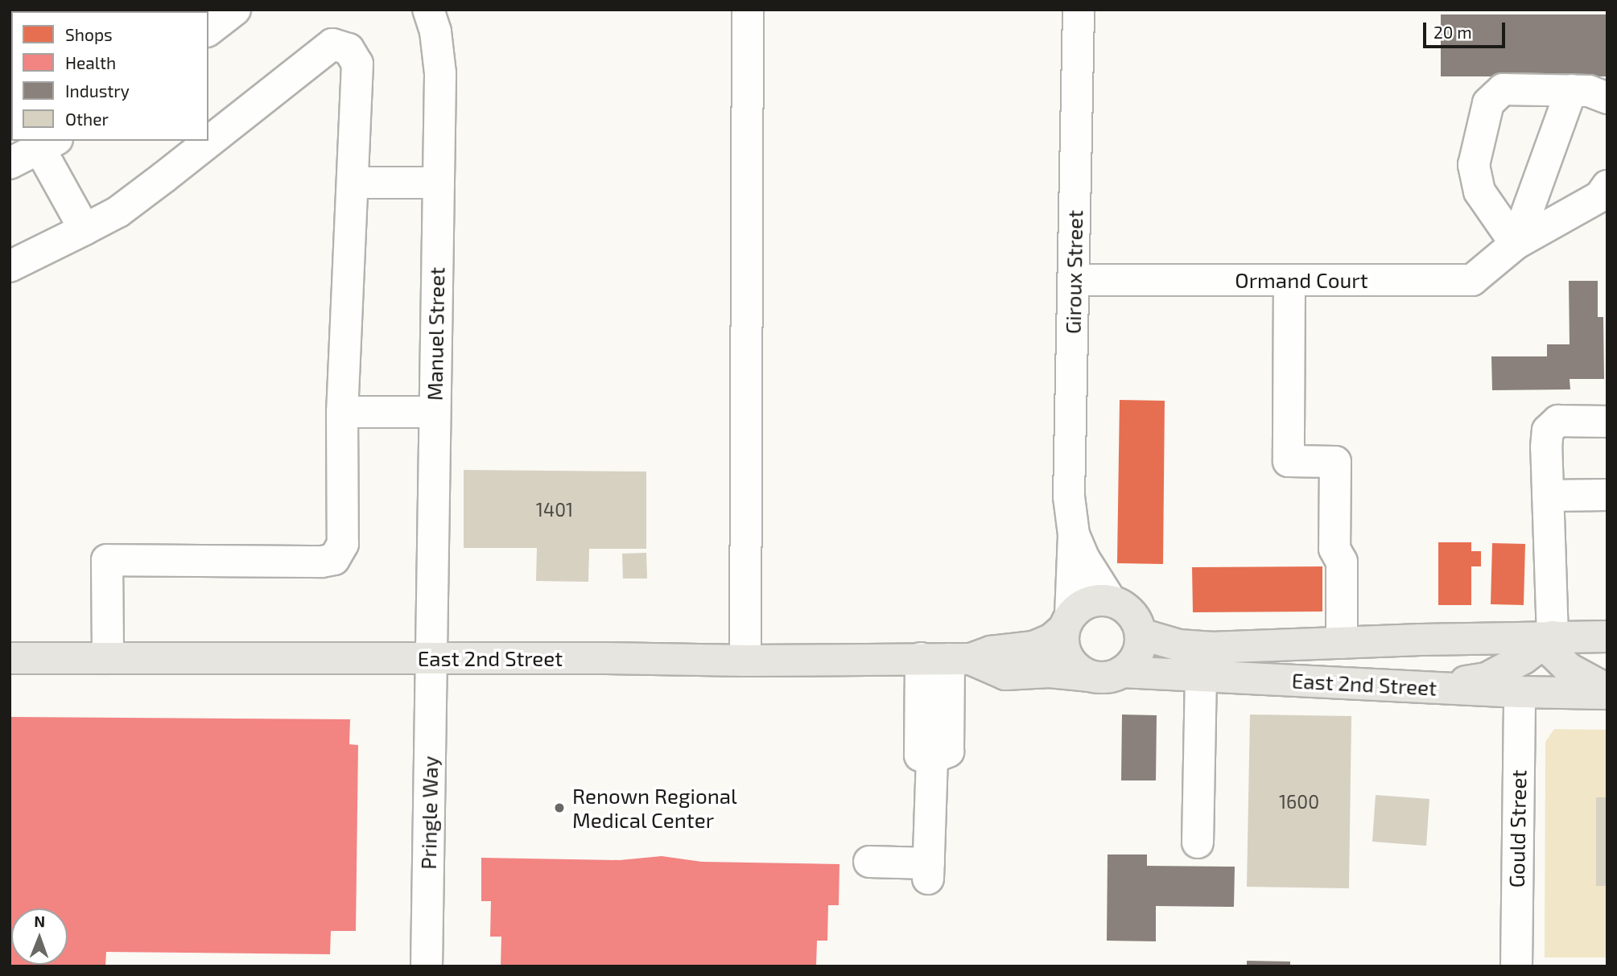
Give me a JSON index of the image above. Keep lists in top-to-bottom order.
{
  "streets": {
    "main road": ["East 2nd Street"],
    "street": [
      "Giroux Street",
      "Ormand Court",
      "Manuel Street",
      "Pringle Way",
      "Gould Street"
    ]
  },
  "crossings": [
    ["Giroux Street", "Ormand Court"],
    ["Giroux Street", "East 2nd Street"],
    ["Manuel Street", "East 2nd Street"],
    ["Manuel Street", "Pringle Way"],
    ["East 2nd Street", "Pringle Way"],
    ["East 2nd Street", "Gould Street"]
  ],
  "places": ["Renown Regional Medical Center"],
  "house_numbers": ["1401", "1600"],
  "legend": [
    "Shops",
    "Health",
    "Industry",
    "Other"
  ],
  "scale_bar": "20 m",
  "north": "top"
}
